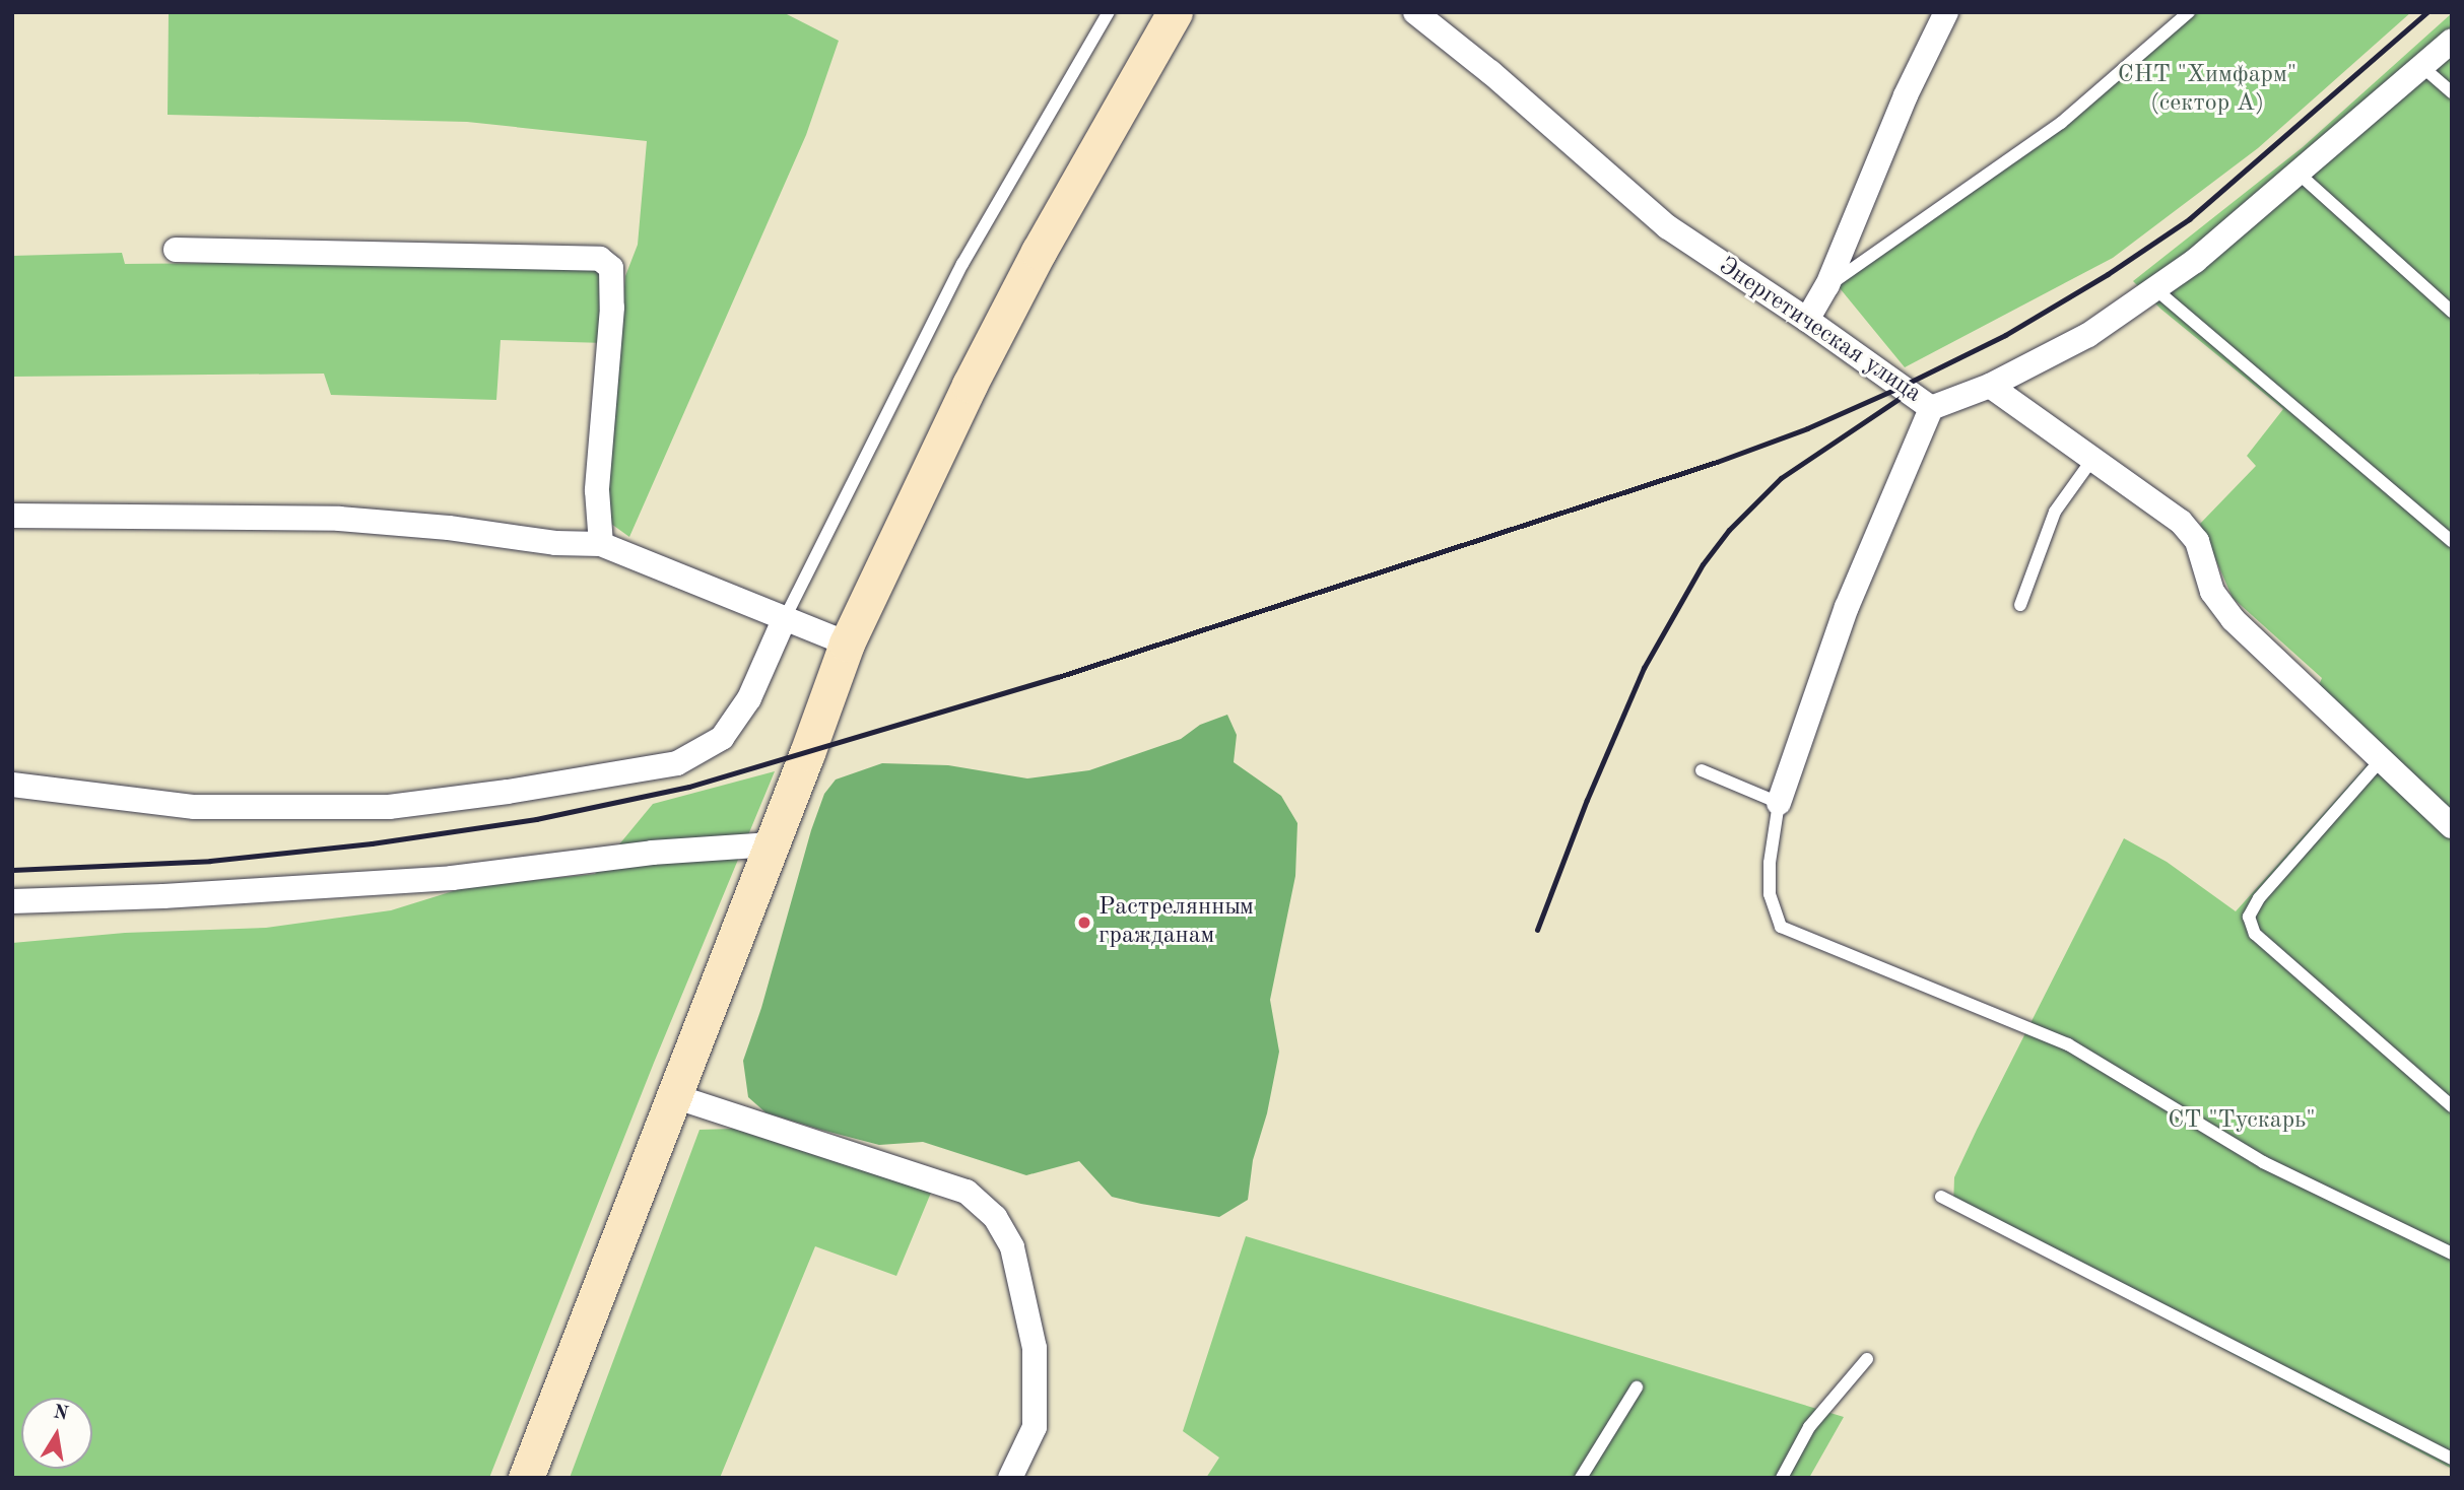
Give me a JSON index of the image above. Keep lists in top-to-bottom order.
{
  "streets": {
    "street": ["Энергетическая улица"]
  },
  "parks": ["СНТ \"Химфарм\" (сектор А)", "СТ \"Тускарь\""],
  "places": ["Растрелянным гражданам"],
  "north": "top"
}
